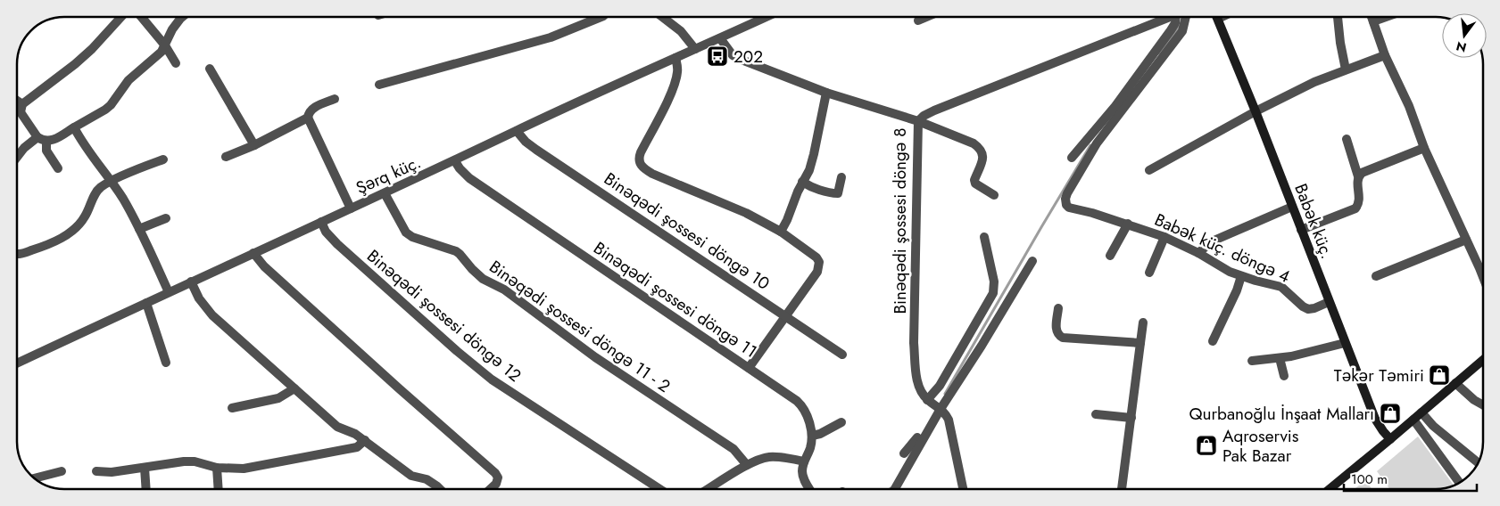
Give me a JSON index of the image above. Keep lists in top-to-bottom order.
{
  "streets": {
    "main road": ["Babək küç."],
    "street": [
      "Şərq küç.",
      "Binəqədi şossesi döngə 8",
      "Binəqədi şossesi döngə 10",
      "Babək küç. döngə 4",
      "Binəqədi şossesi döngə 11",
      "Binəqədi şossesi döngə 12",
      "Binəqədi şossesi döngə 11 - 2"
    ]
  },
  "crossings": [
    ["Şərq küç.", "Binəqədi şossesi döngə 8"],
    ["Şərq küç.", "Binəqədi şossesi döngə 10"],
    ["Şərq küç.", "Binəqədi şossesi döngə 11"],
    ["Şərq küç.", "Binəqədi şossesi döngə 12"],
    ["Şərq küç.", "Binəqədi şossesi döngə 11 - 2"],
    ["Babək küç.", "Babək küç. döngə 4"]
  ],
  "places": {
    "bus stop": ["202"],
    "shop": ["Təkər Təmiri", "Qurbanoğlu İnşaat Malları", "Aqroservis Pak Bazar"]
  },
  "scale_bar": "100 m",
  "north": "bottom"
}
